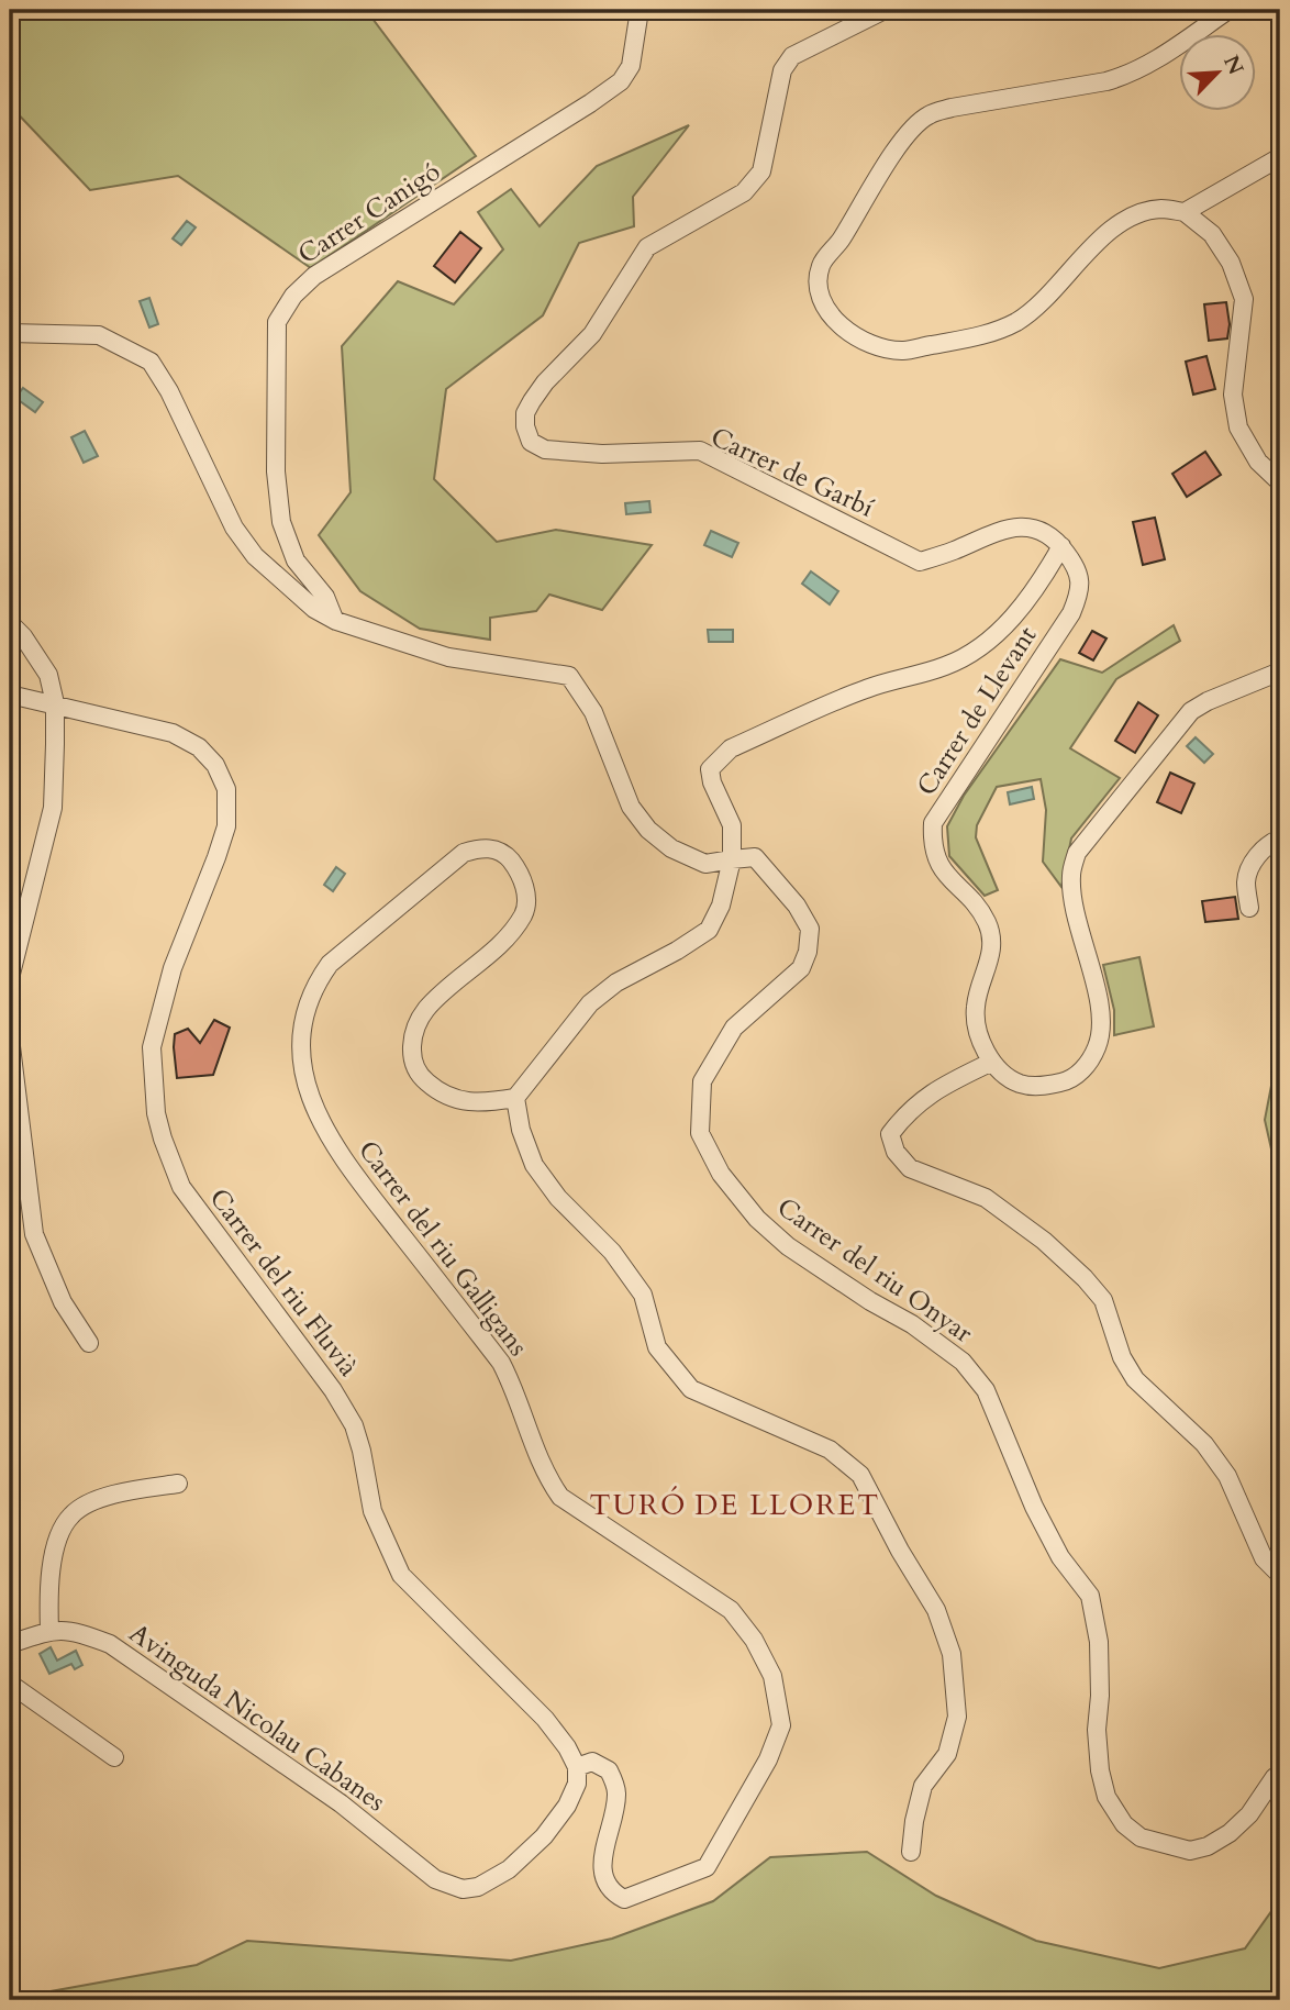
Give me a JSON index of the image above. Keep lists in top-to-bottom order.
{
  "streets": {
    "street": [
      "Carrer Canigó",
      "Carrer de Garbí",
      "Carrer de Llevant",
      "Carrer del riu Galligans",
      "Carrer del riu Onyar",
      "Carrer del riu Fluvià",
      "Avinguda Nicolau Cabanes"
    ]
  },
  "crossings": [
    ["Carrer de Garbí", "Carrer de Llevant"],
    ["Carrer del riu Galligans", "Carrer del riu Fluvià"],
    ["Carrer del riu Galligans", "Avinguda Nicolau Cabanes"],
    ["Carrer del riu Fluvià", "Avinguda Nicolau Cabanes"]
  ],
  "districts": ["TURÓ DE LLORET"],
  "north": "top right"
}
